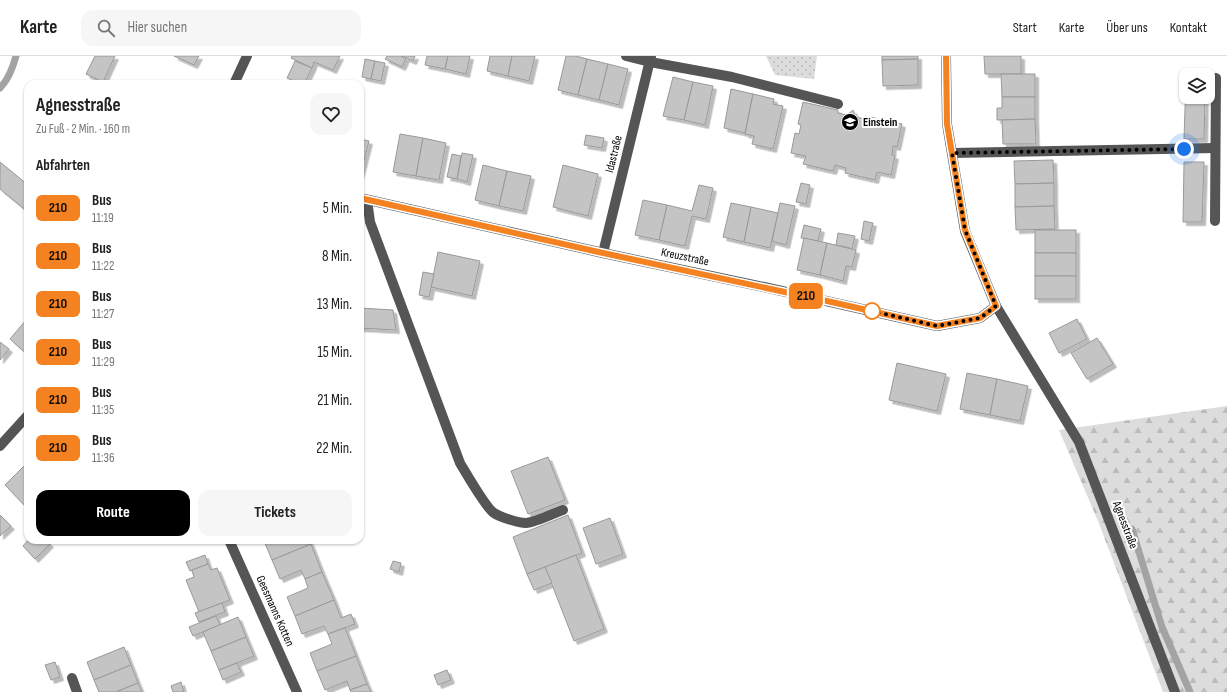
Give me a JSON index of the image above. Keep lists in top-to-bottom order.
{
  "streets": {
    "street": [
      "Idastraße",
      "Kreuzstraße",
      "Agnesstraße",
      "Geesmanns Kotten"
    ]
  },
  "crossings": [
    ["Idastraße", "Kreuzstraße"],
    ["Kreuzstraße", "Agnesstraße"]
  ],
  "places": {
    "school or university": ["Einstein"]
  },
  "lines": ["bus line 210"],
  "page": {
    "header": "Karte",
    "search": "Hier suchen",
    "nav": [
      "Start",
      "Karte",
      "Über uns",
      "Kontakt"
    ],
    "on_map": "210",
    "heading": [
      ["Agnesstraße", "Zu Fuß · 2 Min. · 160 m"],
      "Abfahrten"
    ],
    "list": [
      {
        "mark": "210",
        "name": "Bus",
        "note": "11:19",
        "value": "5 Min."
      },
      {
        "mark": "210",
        "name": "Bus",
        "note": "11:22",
        "value": "8 Min."
      },
      {
        "mark": "210",
        "name": "Bus",
        "note": "11:27",
        "value": "13 Min."
      },
      {
        "mark": "210",
        "name": "Bus",
        "note": "11:29",
        "value": "15 Min."
      },
      {
        "mark": "210",
        "name": "Bus",
        "note": "11:35",
        "value": "21 Min."
      },
      {
        "mark": "210",
        "name": "Bus",
        "note": "11:36",
        "value": "22 Min."
      }
    ],
    "buttons": ["Route", "Tickets"]
  }
}
